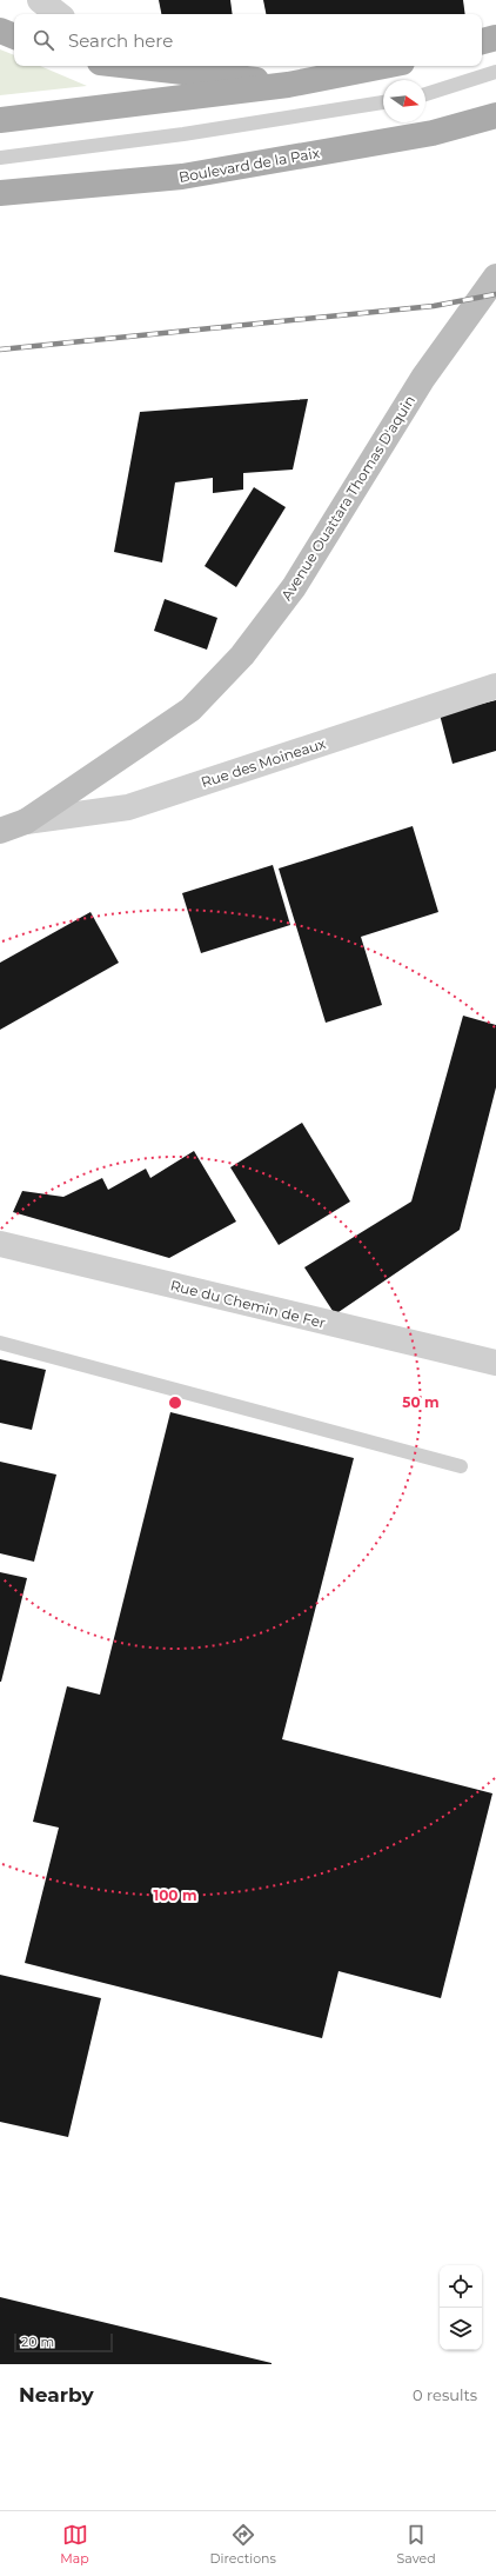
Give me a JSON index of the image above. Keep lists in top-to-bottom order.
{
  "streets": {
    "main road": ["Boulevard de la Paix", "Avenue Ouattara Thomas D'aquin"],
    "street": ["Rue des Moineaux", "Rue du Chemin de Fer"]
  },
  "crossings": [
    ["Avenue Ouattara Thomas D'aquin", "Rue des Moineaux"]
  ],
  "scale_bar": "20 m",
  "north": "right",
  "page": {
    "search": "Search here",
    "scale": "20 m",
    "heading": ["Nearby", "0 results"],
    "nav": ["Map", "Directions", "Saved"]
  },
  "rings": ["50 m", "100 m"]
}
